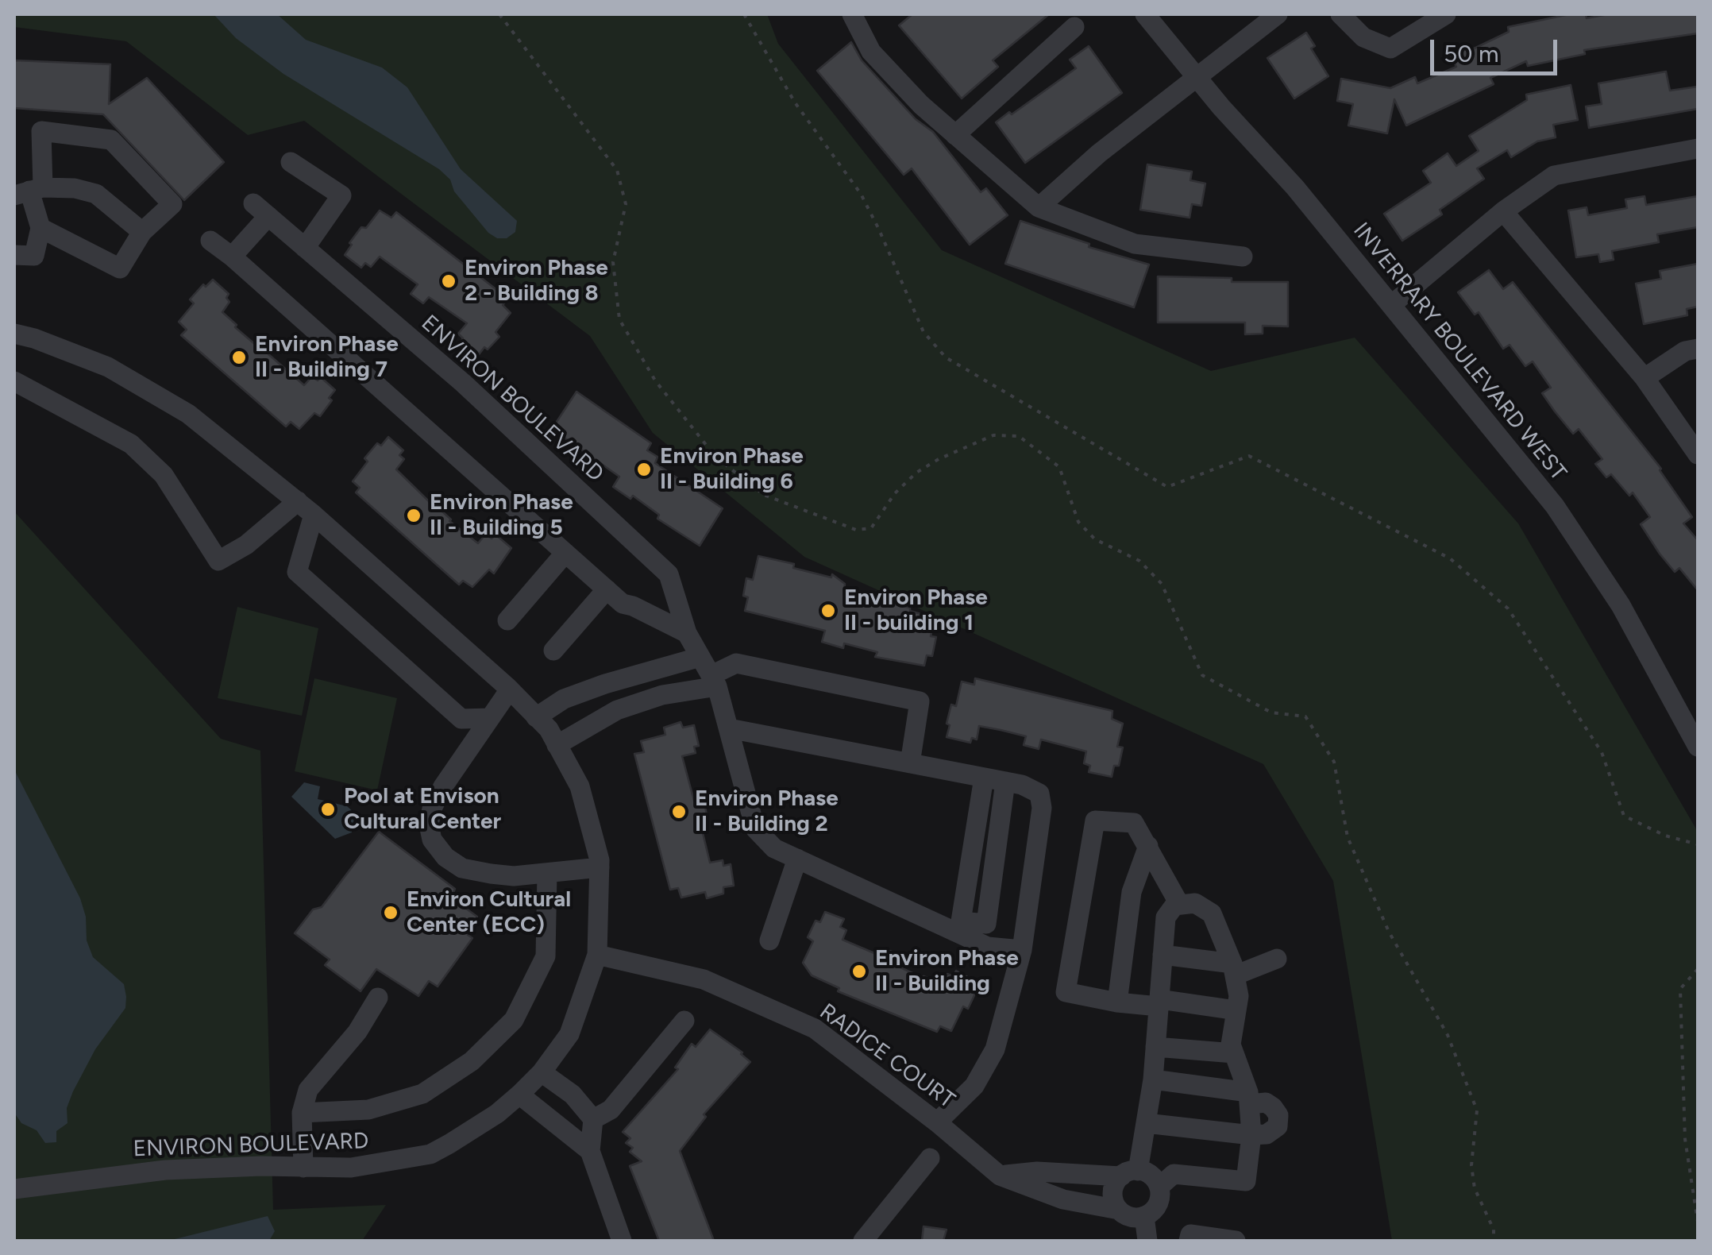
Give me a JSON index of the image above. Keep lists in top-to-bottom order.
{
  "streets": {
    "street": ["INVERRARY BOULEVARD WEST", "ENVIRON BOULEVARD", "RADICE COURT"]
  },
  "crossings": [
    ["ENVIRON BOULEVARD", "RADICE COURT"]
  ],
  "places": [
    "Environ Phase 2 - Building 8",
    "Environ Phase II - Building 7",
    "Environ Phase II - Building 6",
    "Environ Phase II - Building 5",
    "Environ Phase II - building 1",
    "Pool at Envison Cultural Center",
    "Environ Phase II - Building 2",
    "Environ Cultural Center (ECC)",
    "Environ Phase II - Building"
  ],
  "scale_bar": "50 m"
}
